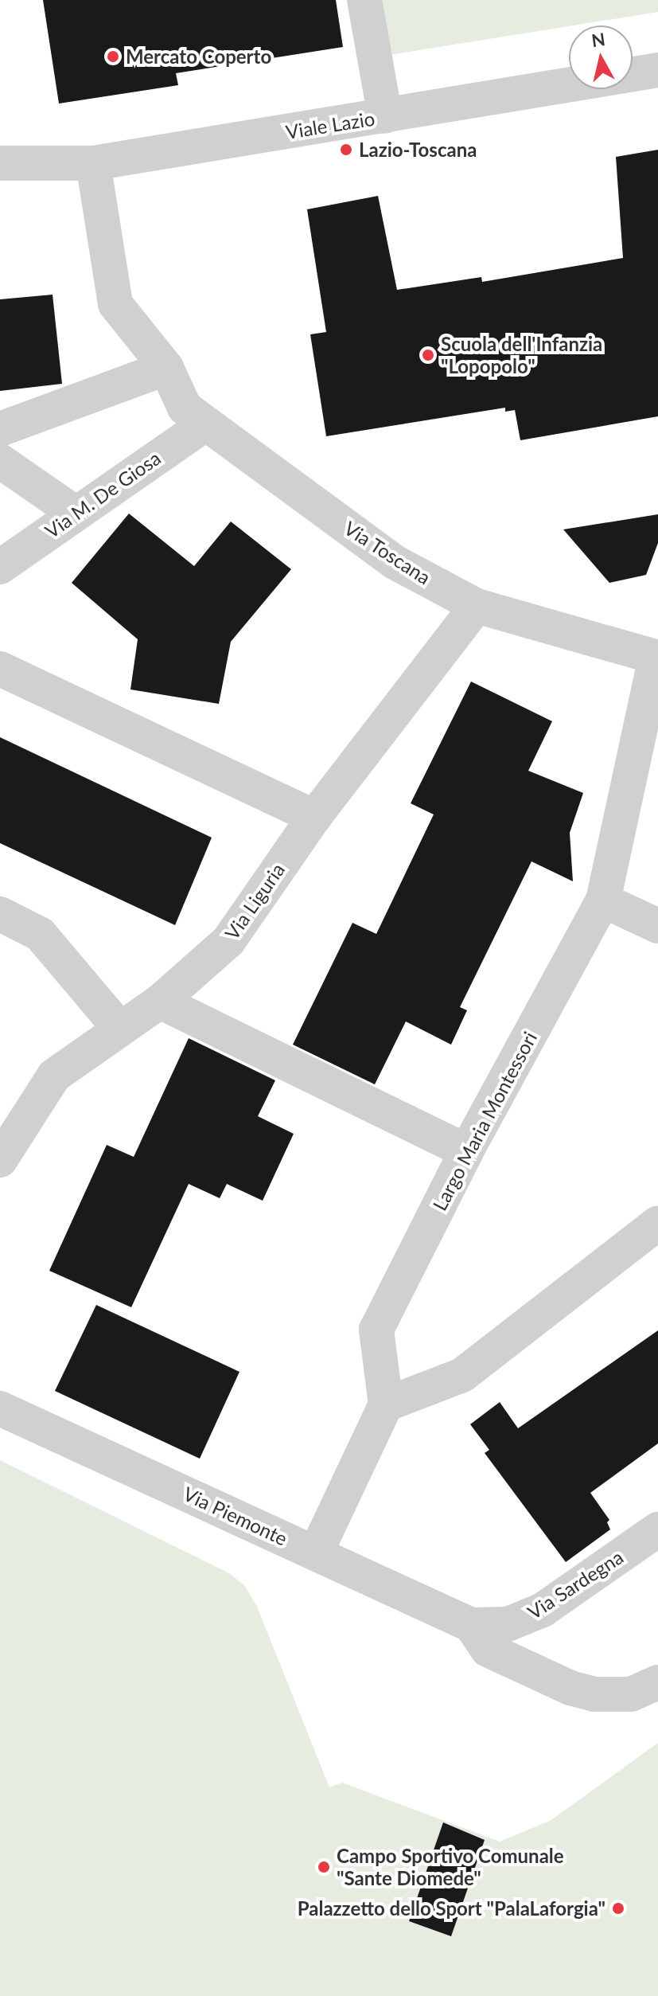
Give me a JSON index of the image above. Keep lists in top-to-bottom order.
{
  "streets": {
    "street": [
      "Viale Lazio",
      "Via M. De Giosa",
      "Via Toscana",
      "Via Liguria",
      "Largo Maria Montessori",
      "Via Piemonte",
      "Via Sardegna"
    ]
  },
  "crossings": [
    ["Viale Lazio", "Via Toscana"],
    ["Via M. De Giosa", "Via Toscana"],
    ["Via Toscana", "Via Liguria"],
    ["Via Toscana", "Largo Maria Montessori"],
    ["Via Piemonte", "Via Sardegna"]
  ],
  "places": [
    "Mercato Coperto",
    "Lazio-Toscana",
    "Scuola dell'Infanzia \"Lopopolo\"",
    "Campo Sportivo Comunale \"Sante Diomede\"",
    "Palazzetto dello Sport \"PalaLaforgia\""
  ],
  "north": "top"
}
